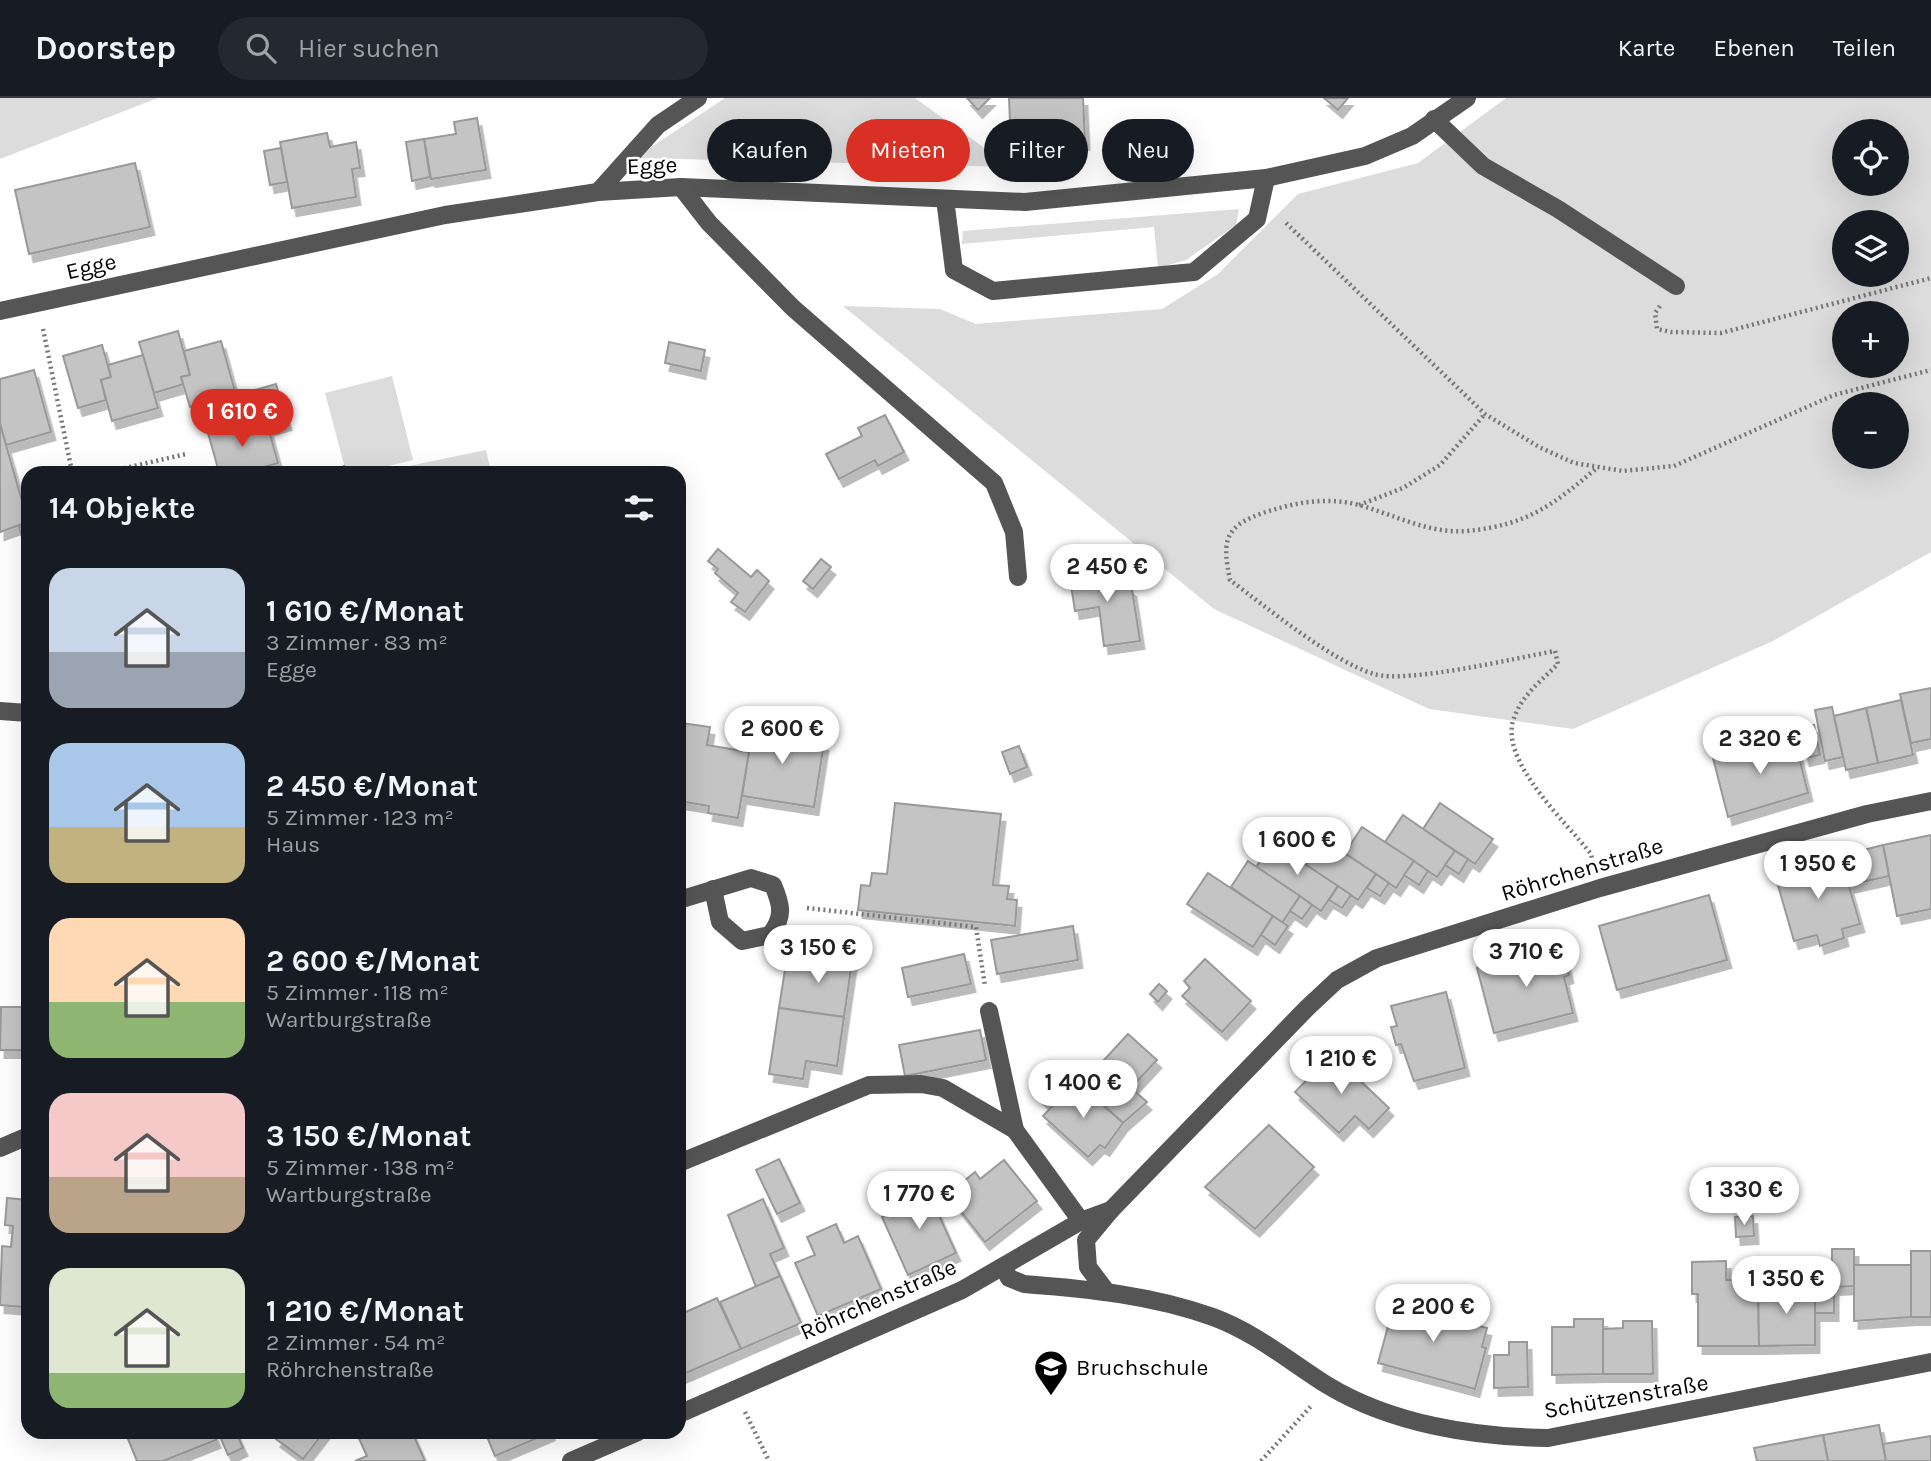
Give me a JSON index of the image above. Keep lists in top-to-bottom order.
{
  "streets": {
    "street": ["Egge", "Röhrchenstraße", "Schützenstraße"]
  },
  "crossings": [
    ["Röhrchenstraße", "Schützenstraße"]
  ],
  "places": {
    "school or university": ["Bruchschule"]
  },
  "page": {
    "header": "Doorstep",
    "search": "Hier suchen",
    "nav": ["Karte", "Ebenen", "Teilen"],
    "map_buttons": ["+", "−"],
    "chip": [
      "Kaufen",
      "Mieten",
      "Filter",
      "Neu"
    ],
    "price": [
      "1 610 €",
      "2 450 €",
      "2 600 €",
      "2 320 €",
      "1 600 €",
      "1 950 €",
      "3 150 €",
      "3 710 €",
      "1 210 €",
      "1 400 €",
      "1 330 €",
      "1 770 €",
      "1 350 €",
      "2 200 €"
    ],
    "heading": "14 Objekte",
    "list": [
      {
        "name": "1 610 €/Monat",
        "note": "3 Zimmer · 83 m² · Egge"
      },
      {
        "name": "2 450 €/Monat",
        "note": "5 Zimmer · 123 m² · Haus"
      },
      {
        "name": "2 600 €/Monat",
        "note": "5 Zimmer · 118 m² · Wartburgstraße"
      },
      {
        "name": "3 150 €/Monat",
        "note": "5 Zimmer · 138 m² · Wartburgstraße"
      },
      {
        "name": "1 210 €/Monat",
        "note": "2 Zimmer · 54 m² · Röhrchenstraße"
      }
    ]
  }
}
